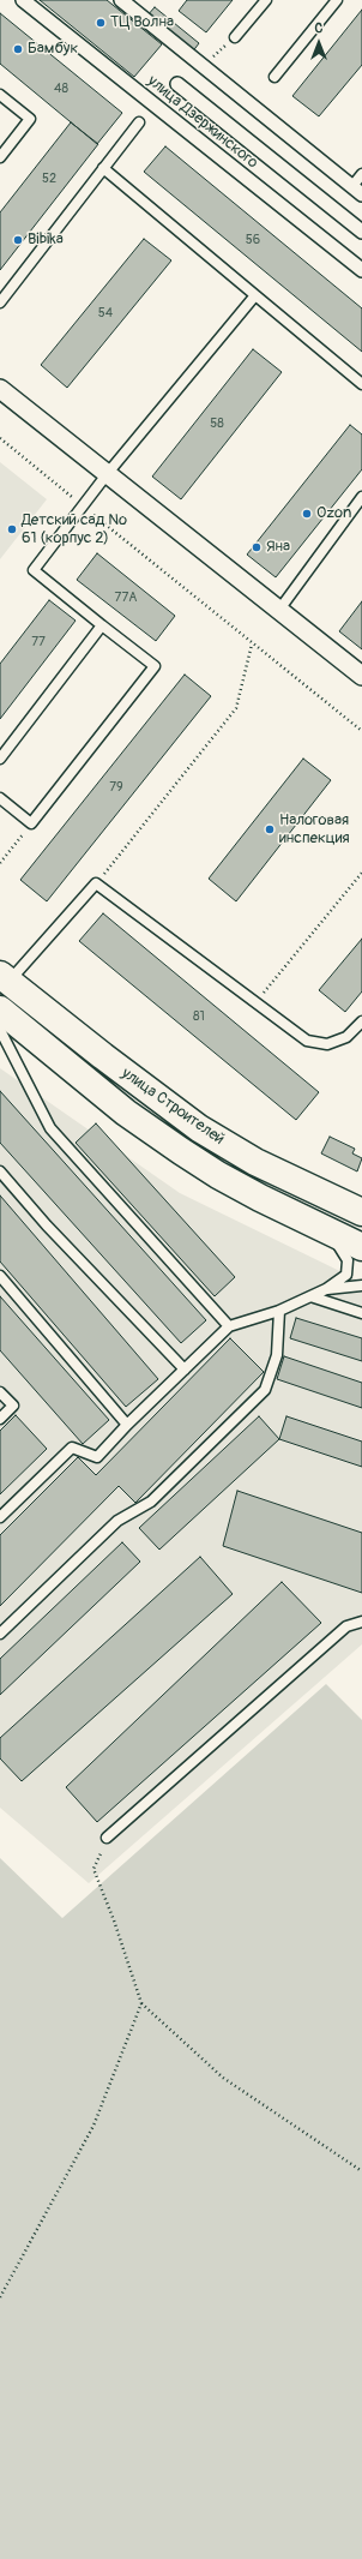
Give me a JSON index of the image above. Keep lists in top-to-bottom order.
{
  "streets": {
    "main road": ["улица Строителей"],
    "street": ["улица Дзержинского"]
  },
  "places": [
    "ТЦ Волна",
    "Бамбук",
    "Bibika",
    "Ozon",
    "Детский сад № 61 (корпус 2)",
    "Яна",
    "Налоговая инспекция"
  ],
  "house_numbers": [
    "48",
    "52",
    "56",
    "54",
    "58",
    "77А",
    "77",
    "79",
    "81"
  ],
  "north": "top"
}
